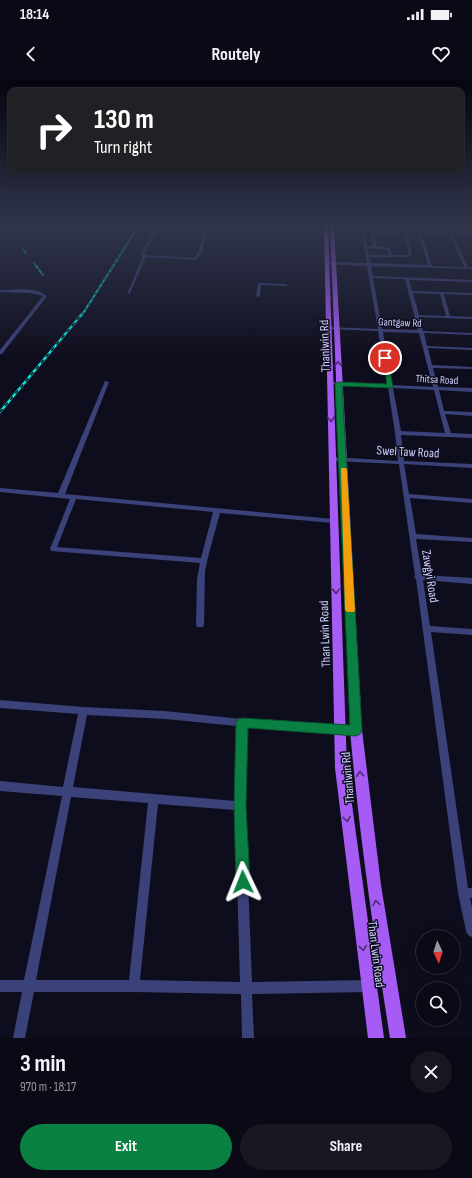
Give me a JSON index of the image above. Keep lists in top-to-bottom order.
{
  "streets": {
    "main road": ["Thanlwin Rd", "Than Lwin Road"],
    "street": [
      "Gantgaw Rd",
      "Thitsa Road",
      "Swel Taw Road",
      "Zawgyi Road"
    ]
  },
  "crossings": [
    ["Gantgaw Rd", "Thanlwin Rd"],
    ["Gantgaw Rd", "Zawgyi Road"],
    ["Thanlwin Rd", "Thitsa Road"],
    ["Thanlwin Rd", "Swel Taw Road"],
    ["Thanlwin Rd", "Than Lwin Road"],
    ["Thitsa Road", "Zawgyi Road"],
    ["Swel Taw Road", "Zawgyi Road"],
    ["Swel Taw Road", "Than Lwin Road"]
  ],
  "one_way": ["Thanlwin Rd", "Than Lwin Road"],
  "north": "bottom",
  "page": {
    "status": "18:14",
    "header": "Routely",
    "turn": ["130 m", "Turn right"],
    "heading": ["3 min", "970 m · 18:17"],
    "buttons": ["Exit", "Share"]
  }
}
